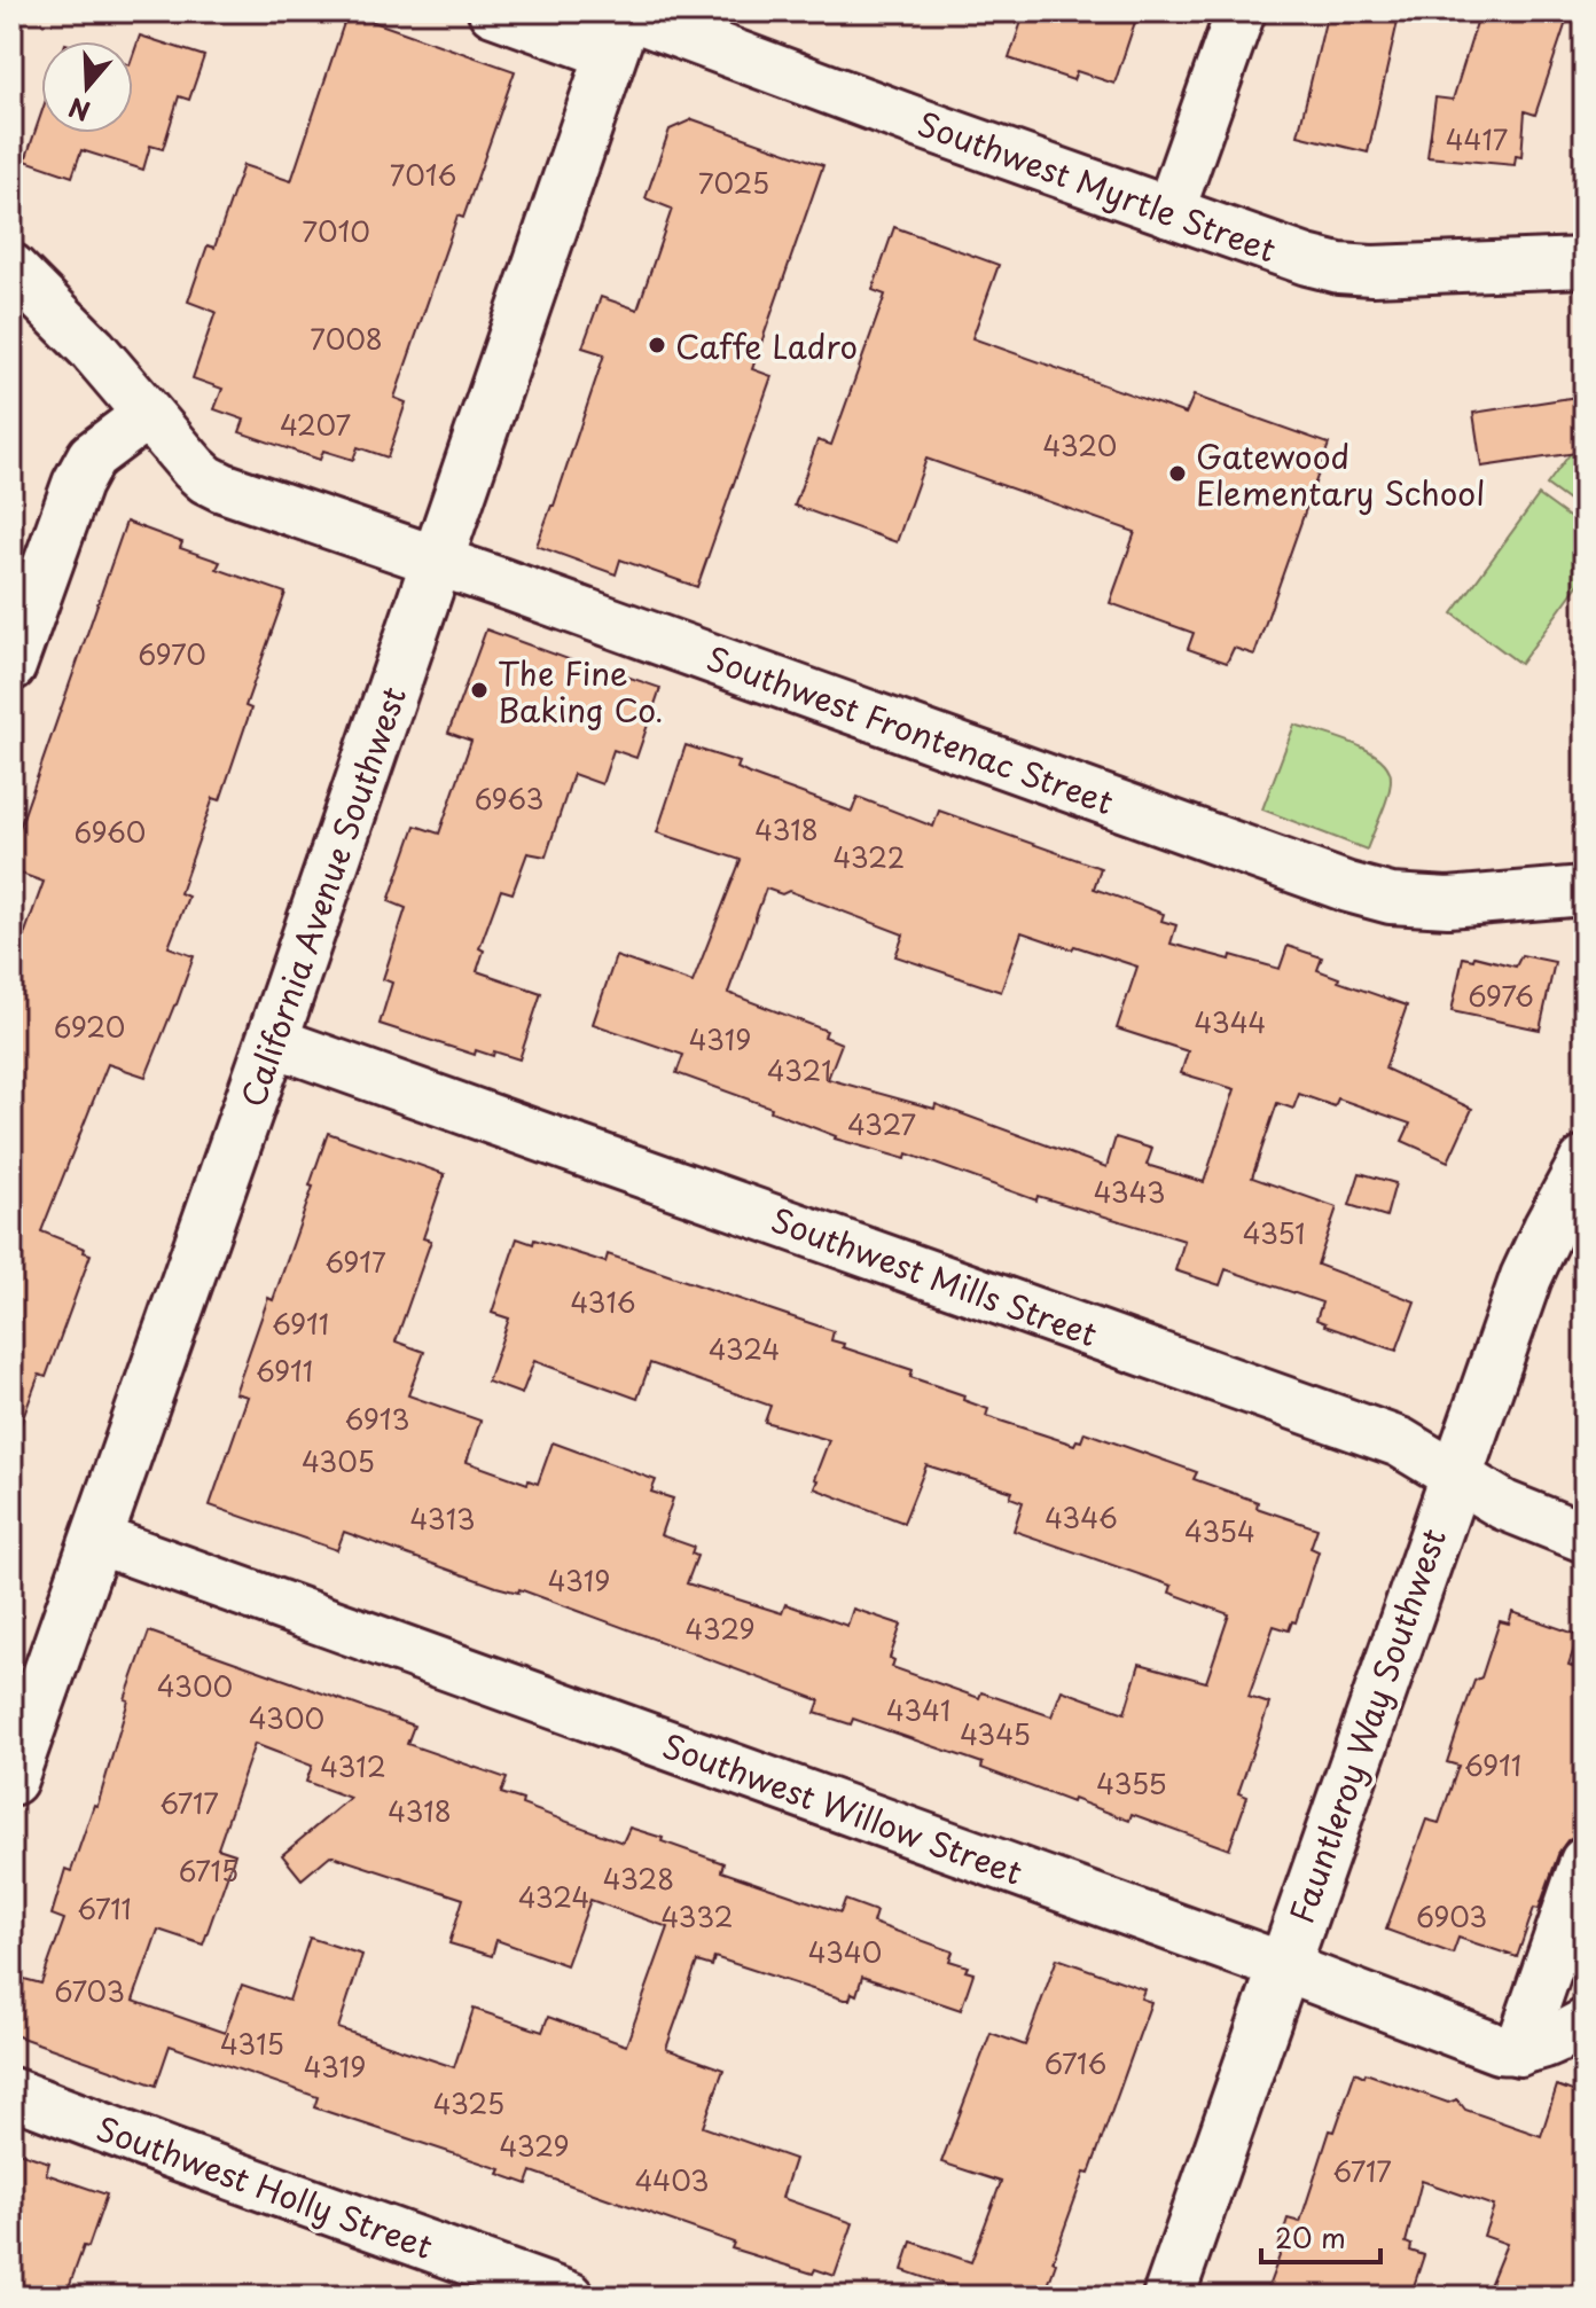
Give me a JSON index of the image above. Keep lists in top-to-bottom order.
{
  "streets": {
    "main road": ["California Avenue Southwest", "Fauntleroy Way Southwest"],
    "street": [
      "Southwest Myrtle Street",
      "Southwest Frontenac Street",
      "Southwest Mills Street",
      "Southwest Willow Street",
      "Southwest Holly Street"
    ]
  },
  "crossings": [
    ["Southwest Myrtle Street", "California Avenue Southwest"],
    ["Southwest Frontenac Street", "California Avenue Southwest"],
    ["California Avenue Southwest", "Southwest Mills Street"],
    ["California Avenue Southwest", "Southwest Willow Street"],
    ["Southwest Mills Street", "Fauntleroy Way Southwest"],
    ["Fauntleroy Way Southwest", "Southwest Willow Street"]
  ],
  "places": ["Caffe Ladro", "Gatewood Elementary School", "The Fine Baking Co."],
  "house_numbers": [
    "4417",
    "7016",
    "7025",
    "7010",
    "7008",
    "4207",
    "4320",
    "6970",
    "6963",
    "4318",
    "6960",
    "4322",
    "6976",
    "4344",
    "6920",
    "4319",
    "4321",
    "4327",
    "4343",
    "4351",
    "6917",
    "4316",
    "6911",
    "4324",
    "6911",
    "6913",
    "4305",
    "4346",
    "4313",
    "4354",
    "4319",
    "4329",
    "4300",
    "4341",
    "4300",
    "4345",
    "6911",
    "4312",
    "4355",
    "6717",
    "4318",
    "6715",
    "4328",
    "4324",
    "6711",
    "4332",
    "6903",
    "4340",
    "6703",
    "4315",
    "6716",
    "4319",
    "4325",
    "4329",
    "6717",
    "4403"
  ],
  "scale_bar": "20 m",
  "north": "bottom"
}
